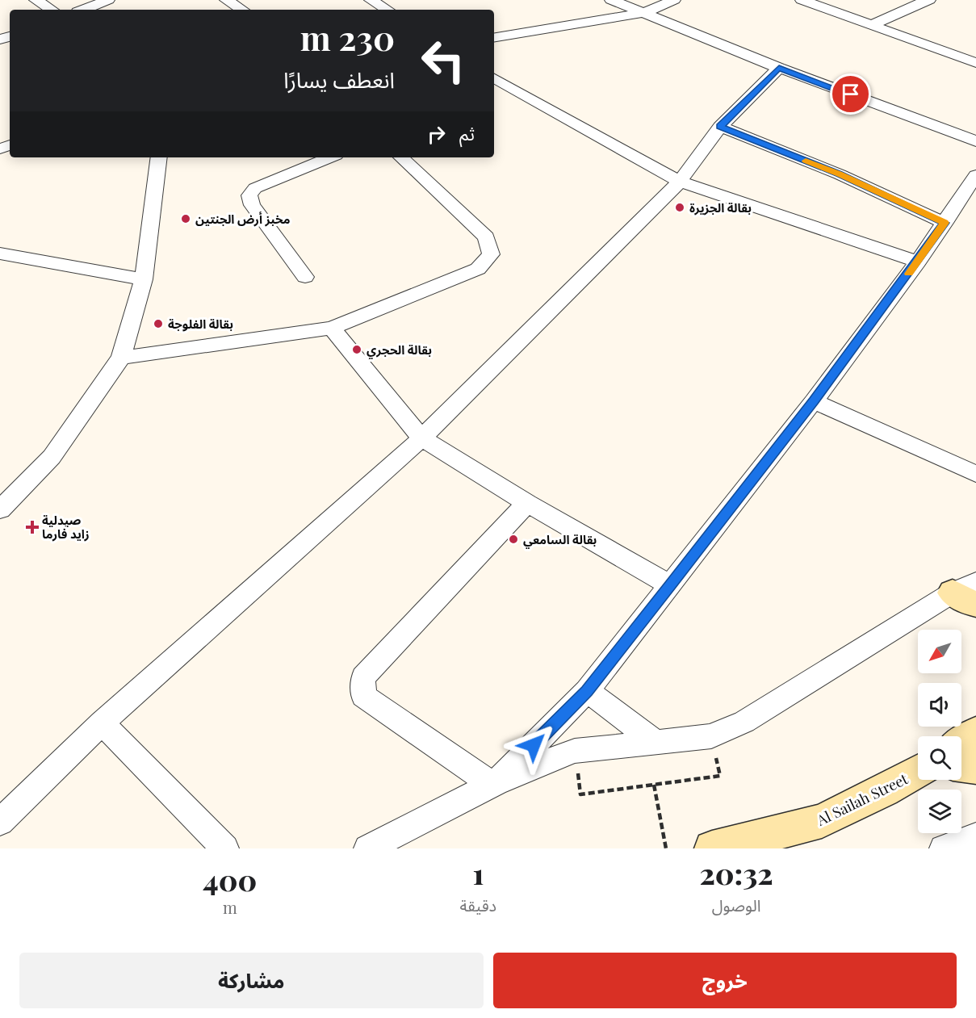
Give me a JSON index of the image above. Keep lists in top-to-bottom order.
{
  "streets": {
    "main road": ["Al Sailah Street"]
  },
  "places": {
    "other": [
      "بقالة الجزيرة",
      "مخبز أرض الجنتين",
      "بقالة الفلوجة",
      "بقالة الحجري",
      "بقالة السامعي"
    ],
    "health": ["صيدلية زايد فارما"]
  },
  "north": "bottom left",
  "page": {
    "turn": ["230 m", "انعطف يسارًا"],
    "then": "ثم",
    "eta": [
      "20:32",
      "الوصول",
      "1",
      "دقيقة",
      "400",
      "m"
    ],
    "buttons": ["خروج", "مشاركة"]
  }
}
